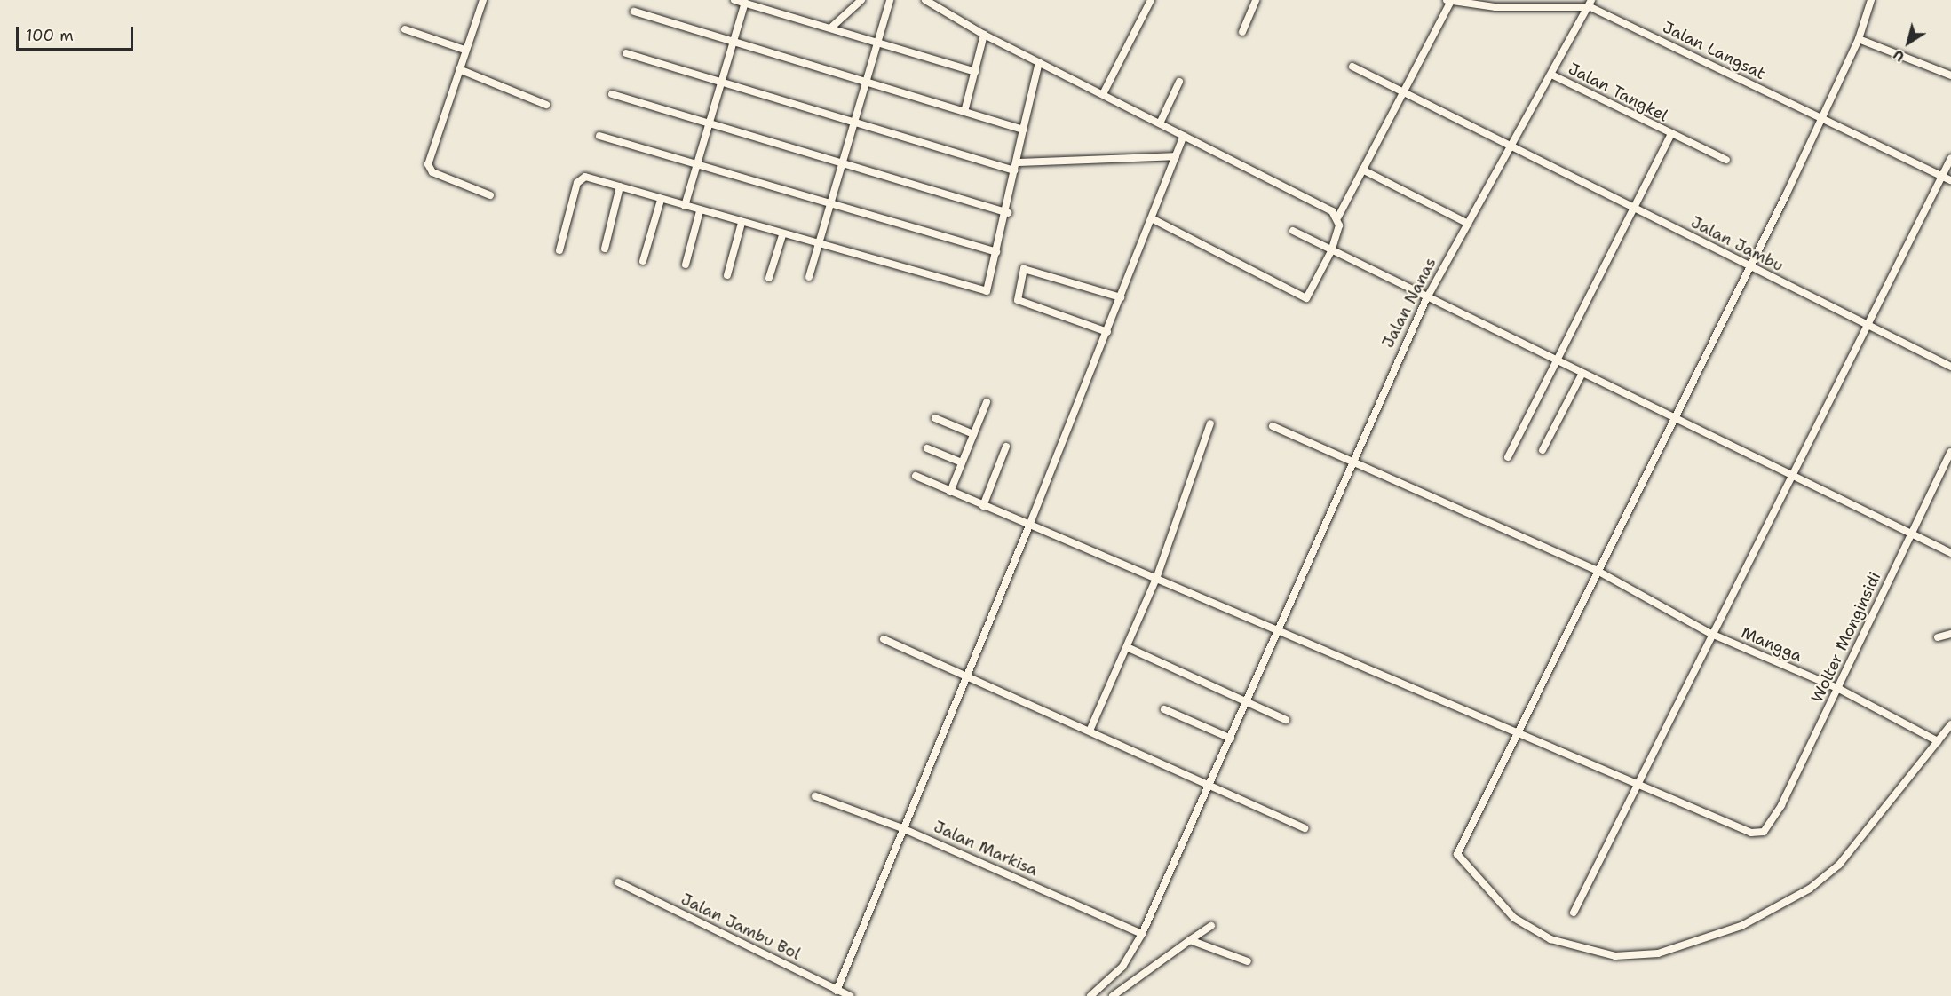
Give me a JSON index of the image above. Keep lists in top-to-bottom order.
{
  "streets": {
    "street": [
      "Jalan Langsat",
      "Jalan Tangkel",
      "Jalan Jambu",
      "Jalan Nanas",
      "Wolter Monginsidi",
      "Mangga",
      "Jalan Markisa",
      "Jalan Jambu Bol"
    ]
  },
  "crossings": [
    ["Jalan Langsat", "Jalan Nanas"],
    ["Jalan Tangkel", "Jalan Nanas"],
    ["Jalan Jambu", "Jalan Nanas"],
    ["Jalan Nanas", "Mangga"],
    ["Jalan Nanas", "Jalan Markisa"],
    ["Wolter Monginsidi", "Mangga"]
  ],
  "scale_bar": "100 m",
  "north": "bottom left"
}
